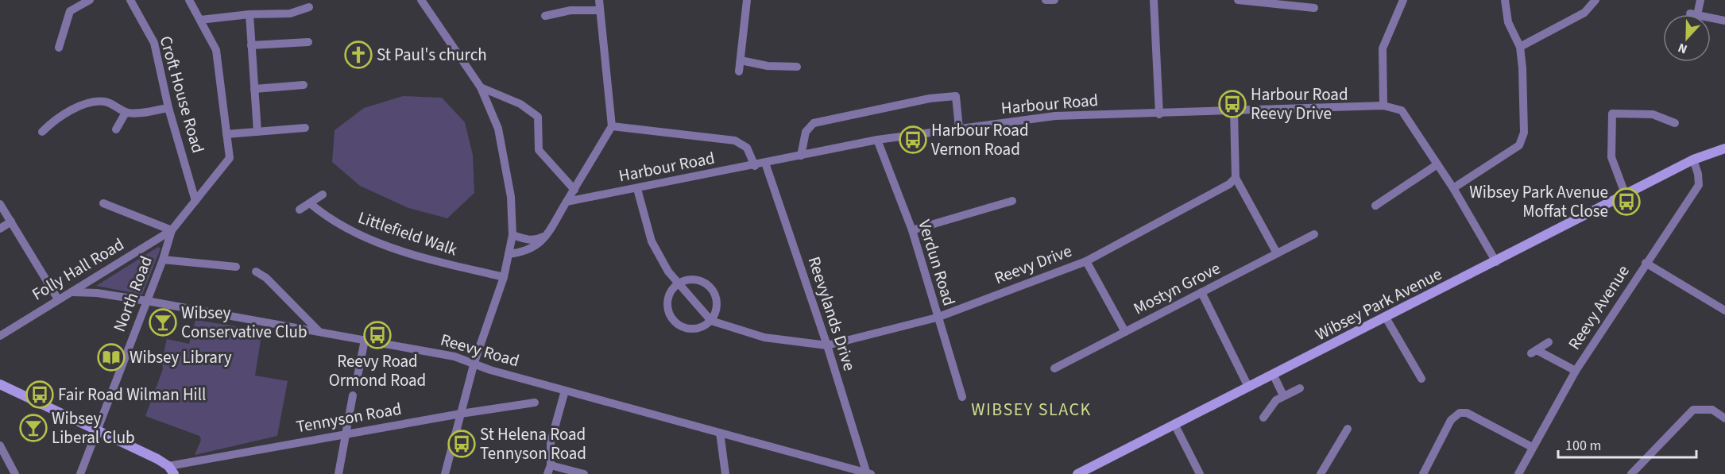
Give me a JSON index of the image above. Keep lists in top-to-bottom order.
{
  "streets": {
    "street": [
      "Croft House Road",
      "Harbour Road",
      "Littlefield Walk",
      "Verdun Road",
      "Reevy Drive",
      "Folly Hall Road",
      "Mostyn Grove",
      "North Road",
      "Wibsey Park Avenue",
      "Reevy Avenue",
      "Reevylands Drive",
      "Reevy Road",
      "Tennyson Road"
    ]
  },
  "crossings": [
    ["Croft House Road", "Folly Hall Road"],
    ["Harbour Road", "Verdun Road"],
    ["Harbour Road", "Wibsey Park Avenue"],
    ["Harbour Road", "Reevylands Drive"],
    ["Verdun Road", "Reevy Drive"],
    ["Reevy Drive", "Reevylands Drive"],
    ["Folly Hall Road", "North Road"],
    ["Folly Hall Road", "Reevy Road"],
    ["North Road", "Reevy Road"],
    ["Wibsey Park Avenue", "Reevy Avenue"],
    ["Reevylands Drive", "Reevy Road"]
  ],
  "districts": ["WIBSEY SLACK"],
  "places": {
    "church": ["St Paul's church"],
    "bus stop": [
      "Harbour Road Reevy Drive",
      "Harbour Road Vernon Road",
      "Wibsey Park Avenue Moffat Close",
      "Reevy Road Ormond Road",
      "Fair Road Wilman Hill",
      "St Helena Road Tennyson Road"
    ],
    "bar": ["Wibsey Conservative Club", "Wibsey Liberal Club"],
    "library": ["Wibsey Library"]
  },
  "scale_bar": "100 m",
  "north": "bottom"
}
